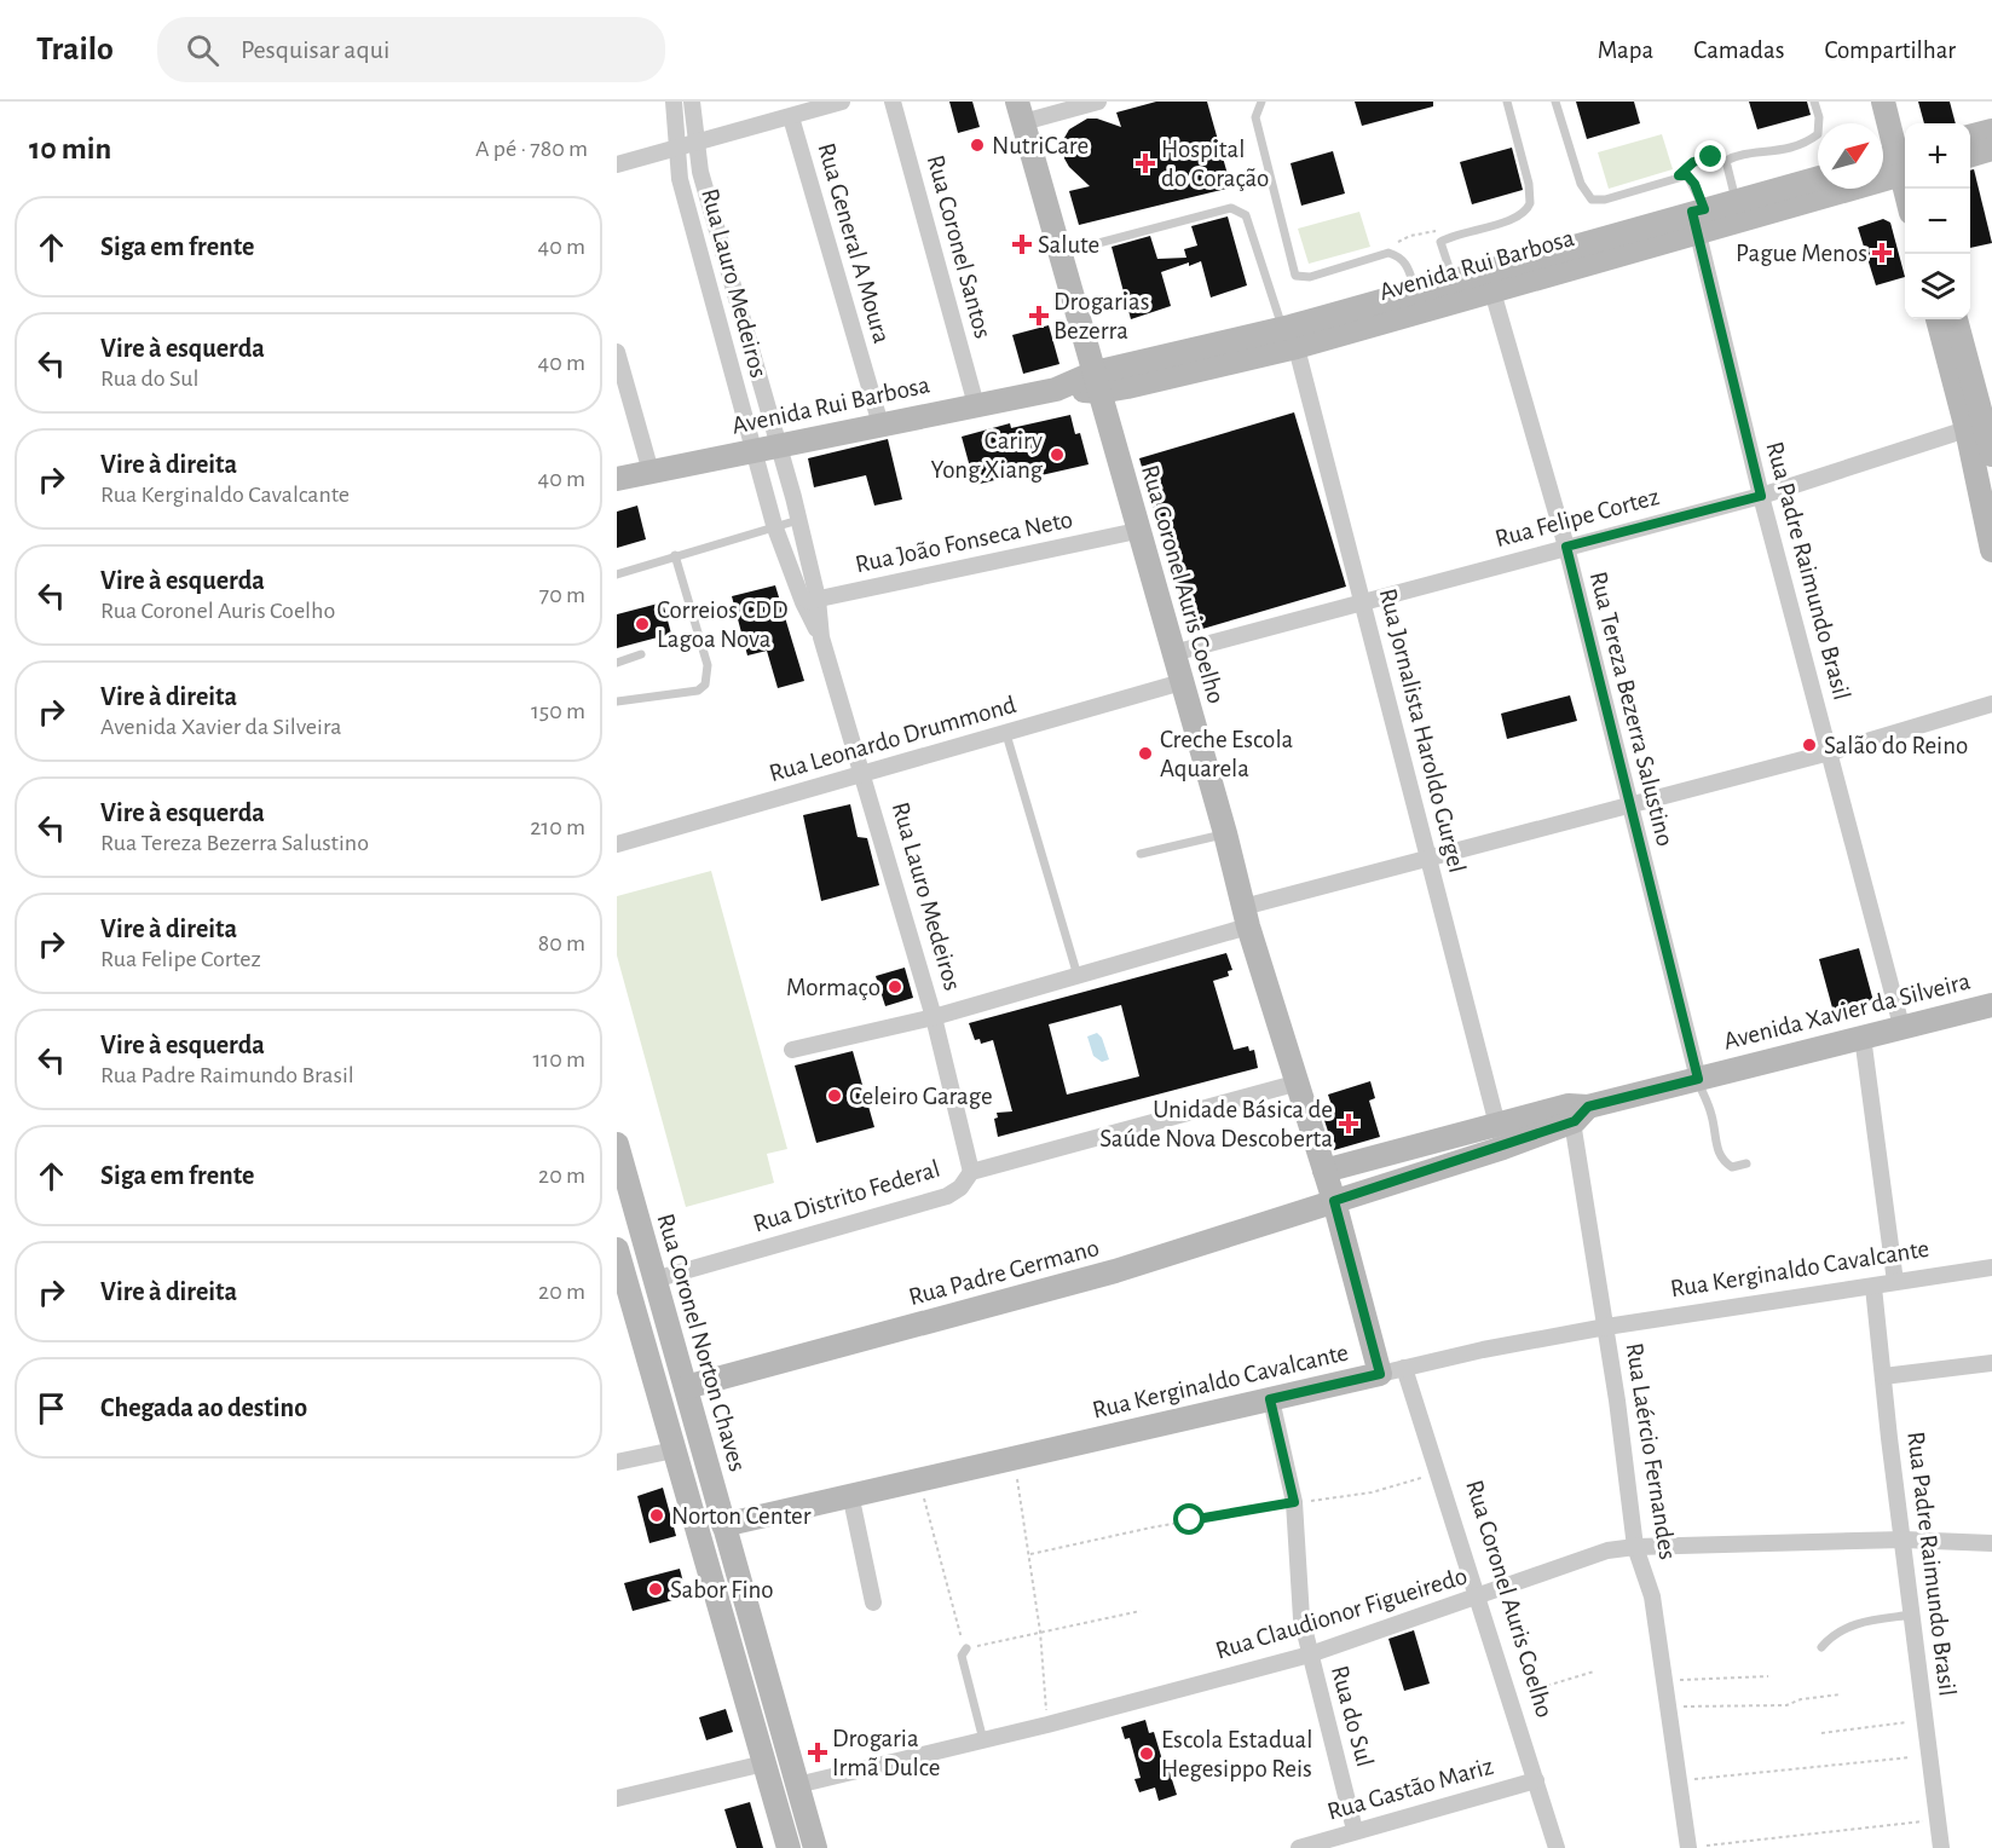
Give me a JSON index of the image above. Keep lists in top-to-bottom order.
{
  "streets": {
    "street": [
      "Rua General A Moura",
      "Rua Coronel Santos",
      "Avenida Rui Barbosa",
      "Rua Lauro Medeiros",
      "Rua Felipe Cortez",
      "Rua João Fonseca Neto",
      "Rua Padre Raimundo Brasil",
      "Rua Coronel Auris Coelho",
      "Rua Tereza Bezerra Salustino",
      "Rua Jornalista Haroldo Gurgel",
      "Rua Leonardo Drummond",
      "Avenida Xavier da Silveira",
      "Rua Distrito Federal",
      "Rua Kerginaldo Cavalcante",
      "Rua Padre Germano",
      "Rua Coronel Norton Chaves",
      "Rua Laércio Fernandes",
      "Rua Claudionor Figueiredo",
      "Rua do Sul",
      "Rua Gastão Mariz"
    ]
  },
  "crossings": [
    ["Rua General A Moura", "Avenida Rui Barbosa"],
    ["Rua Coronel Santos", "Avenida Rui Barbosa"],
    ["Avenida Rui Barbosa", "Rua Lauro Medeiros"],
    ["Avenida Rui Barbosa", "Rua Padre Raimundo Brasil"],
    ["Avenida Rui Barbosa", "Rua Coronel Auris Coelho"],
    ["Avenida Rui Barbosa", "Rua Tereza Bezerra Salustino"],
    ["Avenida Rui Barbosa", "Rua Jornalista Haroldo Gurgel"],
    ["Rua Lauro Medeiros", "Rua João Fonseca Neto"],
    ["Rua Lauro Medeiros", "Rua Leonardo Drummond"],
    ["Rua Lauro Medeiros", "Rua Distrito Federal"],
    ["Rua Felipe Cortez", "Rua Padre Raimundo Brasil"],
    ["Rua Felipe Cortez", "Rua Coronel Auris Coelho"],
    ["Rua Felipe Cortez", "Rua Tereza Bezerra Salustino"],
    ["Rua Felipe Cortez", "Rua Jornalista Haroldo Gurgel"],
    ["Rua João Fonseca Neto", "Rua Coronel Auris Coelho"],
    ["Rua Padre Raimundo Brasil", "Avenida Xavier da Silveira"],
    ["Rua Padre Raimundo Brasil", "Rua Kerginaldo Cavalcante"],
    ["Rua Padre Raimundo Brasil", "Rua Claudionor Figueiredo"],
    ["Rua Coronel Auris Coelho", "Rua Leonardo Drummond"],
    ["Rua Coronel Auris Coelho", "Avenida Xavier da Silveira"],
    ["Rua Coronel Auris Coelho", "Rua Distrito Federal"],
    ["Rua Coronel Auris Coelho", "Rua Kerginaldo Cavalcante"],
    ["Rua Coronel Auris Coelho", "Rua Padre Germano"],
    ["Rua Coronel Auris Coelho", "Rua Claudionor Figueiredo"],
    ["Rua Coronel Auris Coelho", "Rua Gastão Mariz"],
    ["Rua Tereza Bezerra Salustino", "Avenida Xavier da Silveira"],
    ["Rua Jornalista Haroldo Gurgel", "Avenida Xavier da Silveira"],
    ["Avenida Xavier da Silveira", "Rua Padre Germano"],
    ["Avenida Xavier da Silveira", "Rua Laércio Fernandes"],
    ["Rua Distrito Federal", "Rua Coronel Norton Chaves"],
    ["Rua Kerginaldo Cavalcante", "Rua Coronel Norton Chaves"],
    ["Rua Kerginaldo Cavalcante", "Rua Laércio Fernandes"],
    ["Rua Kerginaldo Cavalcante", "Rua do Sul"],
    ["Rua Padre Germano", "Rua Coronel Norton Chaves"],
    ["Rua Coronel Norton Chaves", "Rua Claudionor Figueiredo"],
    ["Rua Laércio Fernandes", "Rua Claudionor Figueiredo"],
    ["Rua Claudionor Figueiredo", "Rua do Sul"],
    ["Rua do Sul", "Rua Gastão Mariz"]
  ],
  "places": {
    "other": [
      "NutriCare",
      "Cariry Yong Xiang",
      "Correios CDD Lagoa Nova",
      "Salão do Reino",
      "Creche Escola Aquarela",
      "Mormaço",
      "Celeiro Garage",
      "Norton Center",
      "Sabor Fino",
      "Escola Estadual Hegesippo Reis"
    ],
    "health": [
      "Hospital do Coração",
      "Salute",
      "Pague Menos",
      "Drogarias Bezerra",
      "Unidade Básica de Saúde Nova Descoberta",
      "Drogaria Irmã Dulce"
    ]
  },
  "north": "top right",
  "page": {
    "header": "Trailo",
    "search": "Pesquisar aqui",
    "nav": ["Mapa", "Camadas", "Compartilhar"],
    "heading": ["10 min", "A pé · 780 m"],
    "map_buttons": ["+", "−"],
    "list": [
      ["Siga em frente", "40 m"],
      ["Vire à esquerda", "Rua do Sul", "40 m"],
      ["Vire à direita", "Rua Kerginaldo Cavalcante", "40 m"],
      ["Vire à esquerda", "Rua Coronel Auris Coelho", "70 m"],
      ["Vire à direita", "Avenida Xavier da Silveira", "150 m"],
      ["Vire à esquerda", "Rua Tereza Bezerra Salustino", "210 m"],
      ["Vire à direita", "Rua Felipe Cortez", "80 m"],
      ["Vire à esquerda", "Rua Padre Raimundo Brasil", "110 m"],
      ["Siga em frente", "20 m"],
      ["Vire à direita", "20 m"],
      "Chegada ao destino"
    ]
  }
}
